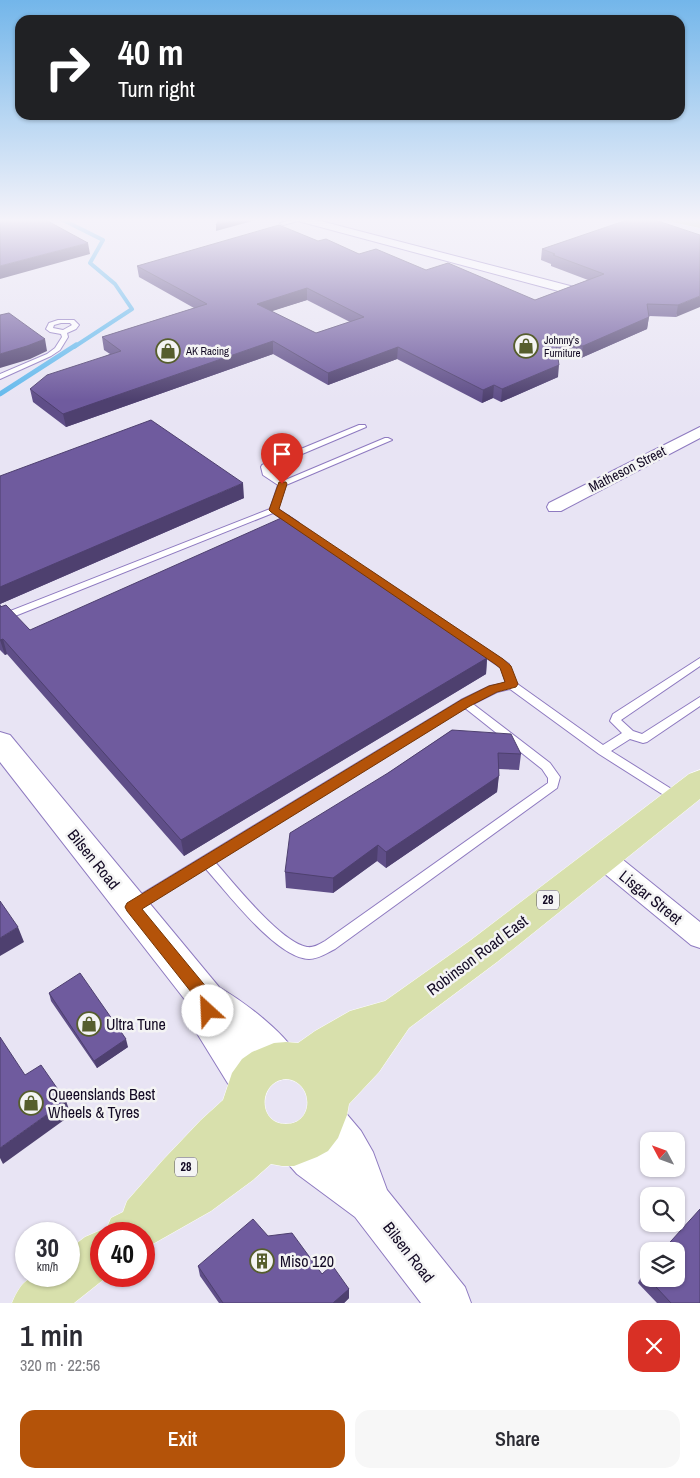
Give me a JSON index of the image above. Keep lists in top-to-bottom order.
{
  "streets": {
    "main road": ["28", "Robinson Road East"],
    "street": ["Matheson Street", "Bilsen Road", "Lisgar Street"]
  },
  "crossings": [
    ["Bilsen Road", "Robinson Road East"],
    ["Lisgar Street", "Robinson Road East"]
  ],
  "places": {
    "shop": [
      "Johnny's Furniture",
      "AK Racing",
      "Ultra Tune",
      "Queenslands Best Wheels & Tyres"
    ],
    "building": ["Miso 120"]
  },
  "north": "top left",
  "page": {
    "turn": ["40 m", "Turn right"],
    "speed": "30 km/h",
    "limit": "40",
    "heading": ["1 min", "320 m · 22:56"],
    "buttons": ["Exit", "Share"]
  }
}
